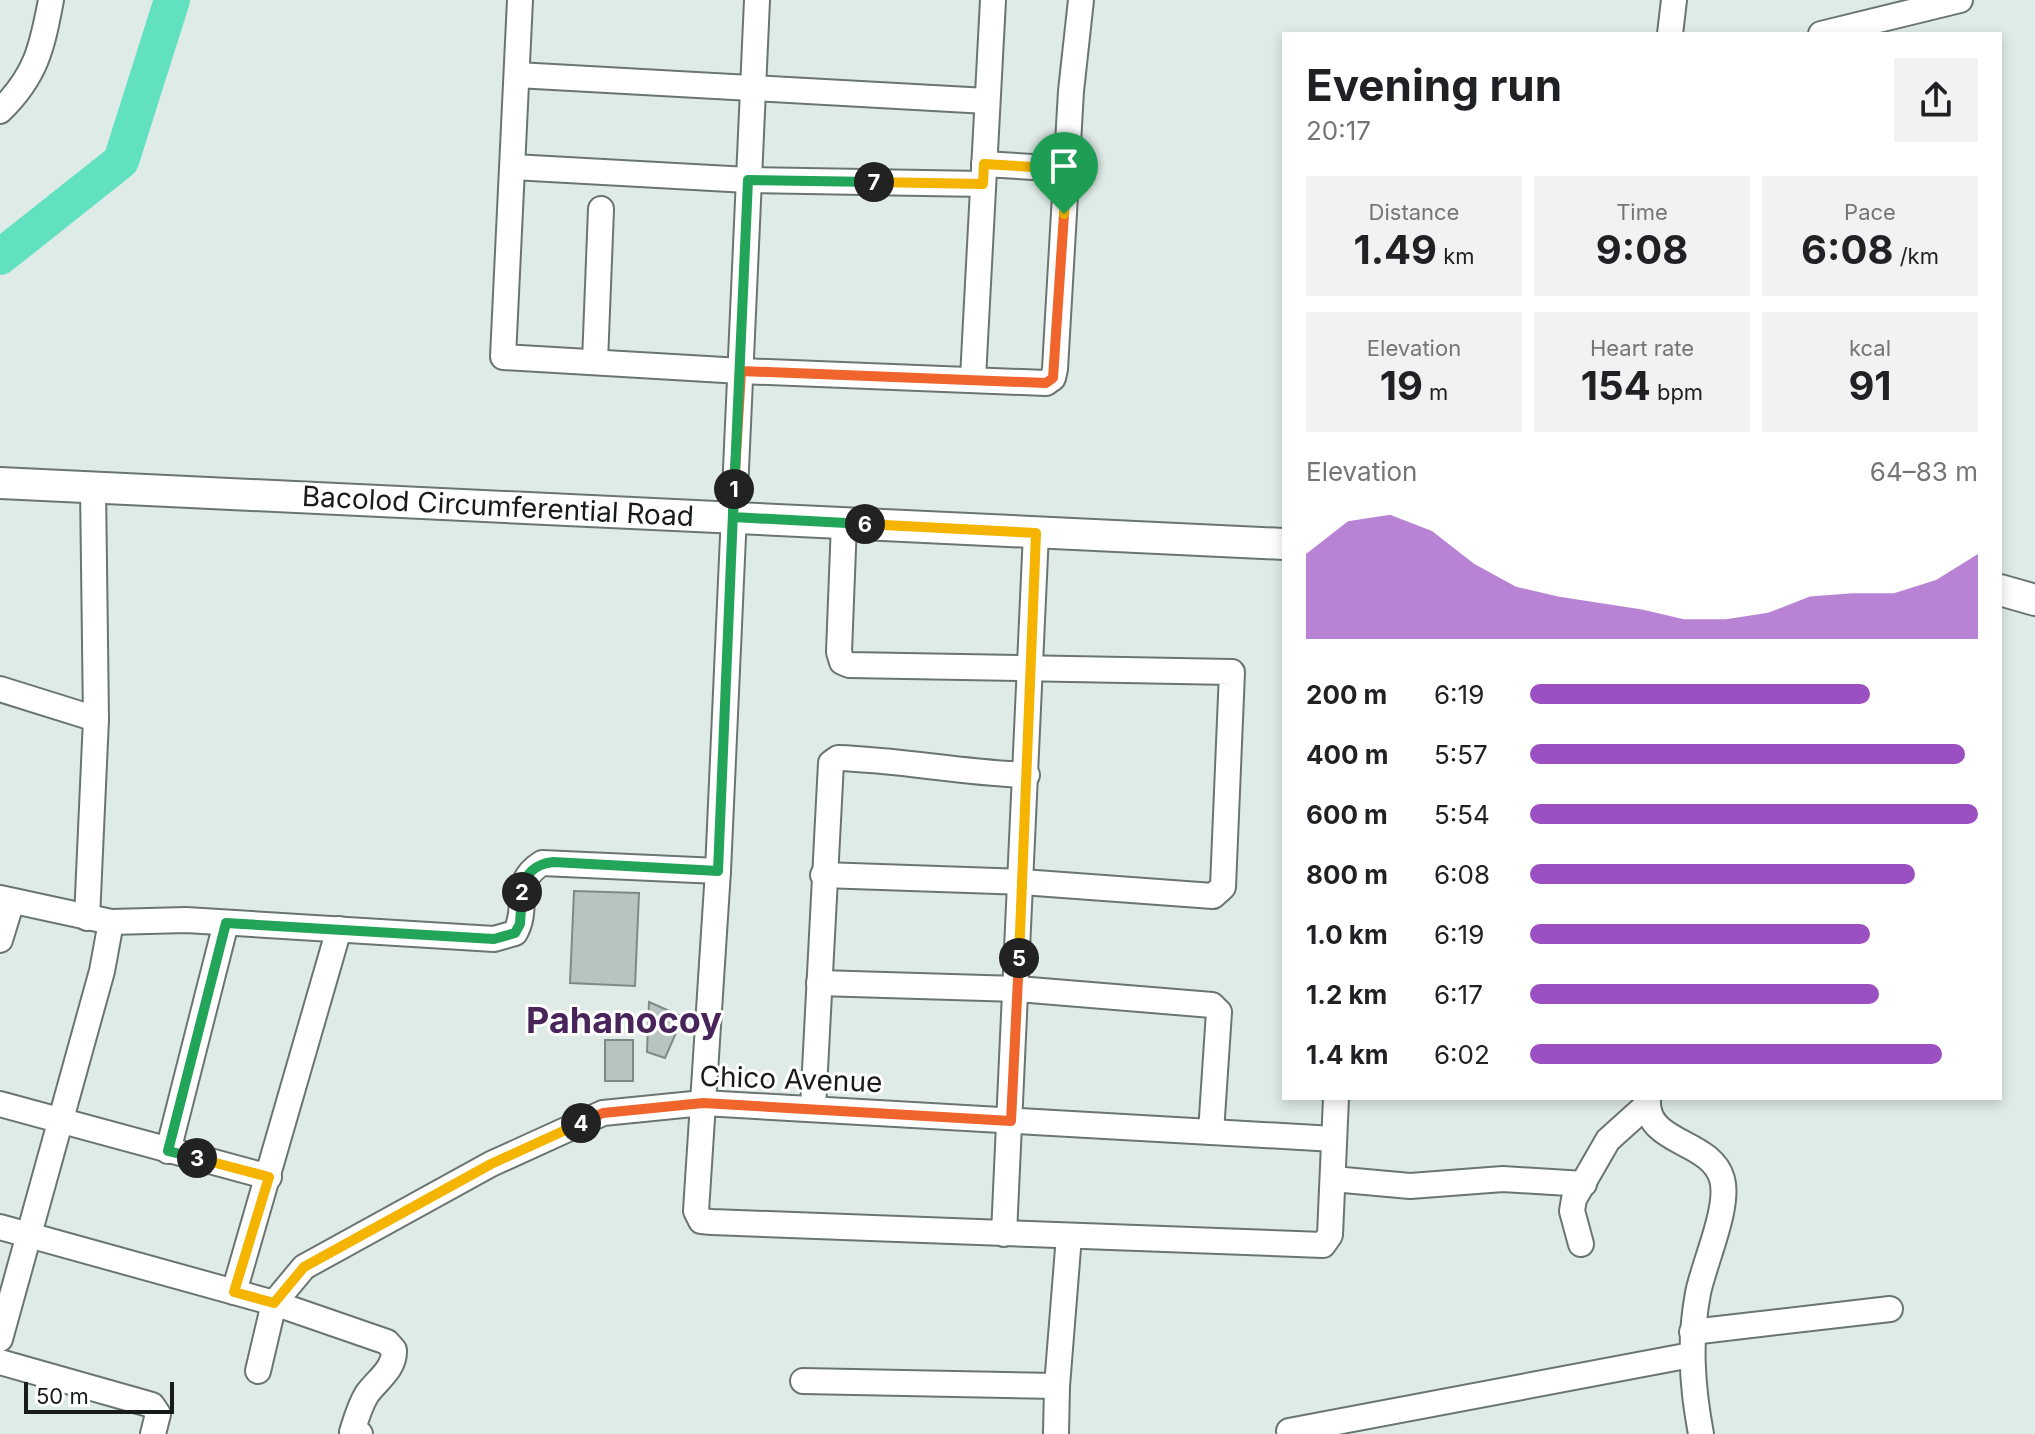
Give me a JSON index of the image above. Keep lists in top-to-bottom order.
{
  "streets": {
    "main road": ["Bacolod Circumferential Road"],
    "street": ["Chico Avenue"]
  },
  "districts": ["Pahanocoy"],
  "scale_bar": "50 m",
  "page": {
    "heading": ["Evening run", "20:17"],
    "pins": [
      "7",
      "1",
      "6",
      "2",
      "5",
      "4",
      "3"
    ],
    "stats": [
      ["Distance", "1.49 km"],
      ["Time", "9:08"],
      ["Pace", "6:08 /km"],
      ["Elevation", "19 m"],
      ["Heart rate", "154 bpm"],
      ["kcal", "91"]
    ],
    "chart": ["Elevation", "64–83 m"],
    "list": [
      {
        "name": "200 m",
        "note": "6:19"
      },
      {
        "name": "400 m",
        "note": "5:57"
      },
      {
        "name": "600 m",
        "note": "5:54"
      },
      {
        "name": "800 m",
        "note": "6:08"
      },
      {
        "name": "1.0 km",
        "note": "6:19"
      },
      {
        "name": "1.2 km",
        "note": "6:17"
      },
      {
        "name": "1.4 km",
        "note": "6:02"
      }
    ],
    "scale": "50 m"
  }
}
